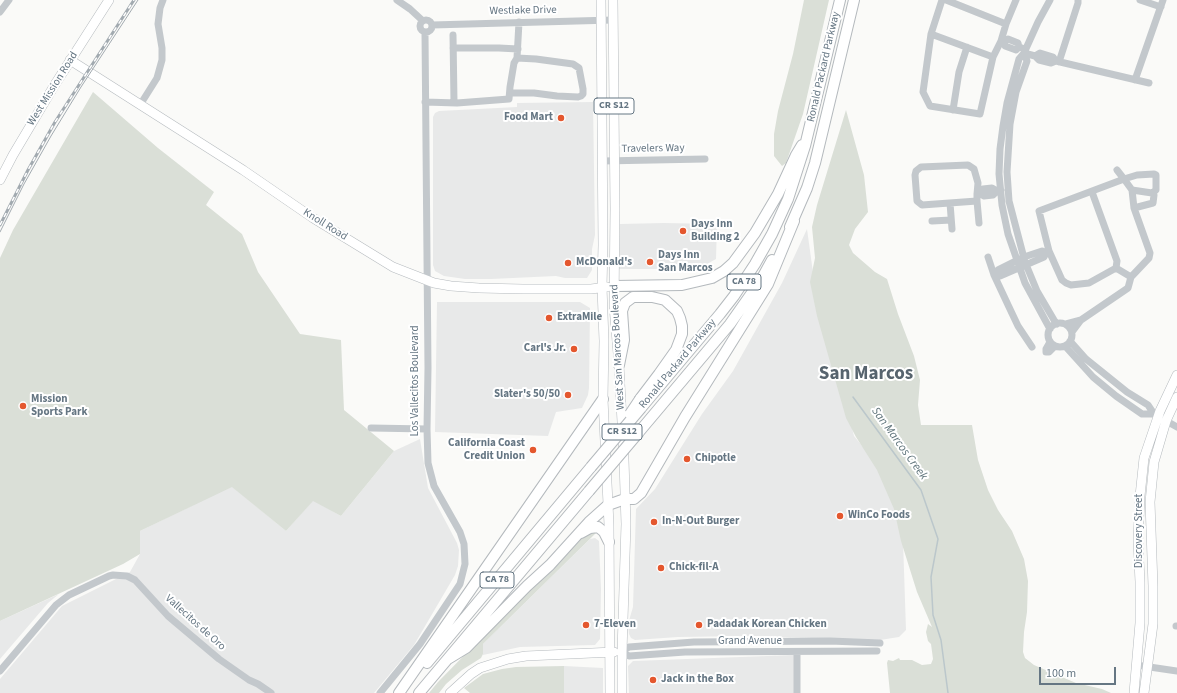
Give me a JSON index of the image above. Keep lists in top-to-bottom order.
{
  "streets": {
    "highway": ["Ronald Packard Parkway", "CA 78"],
    "main road": [
      "West Mission Road",
      "CR S12",
      "Knoll Road",
      "West San Marcos Boulevard",
      "Discovery Street",
      "Grand Avenue"
    ],
    "street": [
      "Westlake Drive",
      "Travelers Way",
      "Los Vallecitos Boulevard",
      "Vallecitos de Oro"
    ]
  },
  "crossings": [
    ["Westlake Drive", "West San Marcos Boulevard"],
    ["Westlake Drive", "Los Vallecitos Boulevard"],
    ["West Mission Road", "Knoll Road"],
    ["Travelers Way", "West San Marcos Boulevard"],
    ["Knoll Road", "West San Marcos Boulevard"],
    ["Knoll Road", "Los Vallecitos Boulevard"],
    ["West San Marcos Boulevard", "Grand Avenue"]
  ],
  "districts": ["San Marcos"],
  "water": ["San Marcos Creek"],
  "places": [
    "Food Mart",
    "Days Inn Building 2",
    "Days Inn San Marcos",
    "McDonald's",
    "ExtraMile",
    "Carl's Jr.",
    "Slater's 50/50",
    "Mission Sports Park",
    "California Coast Credit Union",
    "Chipotle",
    "WinCo Foods",
    "In-N-Out Burger",
    "Chick-fil-A",
    "7-Eleven",
    "Padadak Korean Chicken",
    "Jack in the Box"
  ],
  "scale_bar": "100 m"
}
